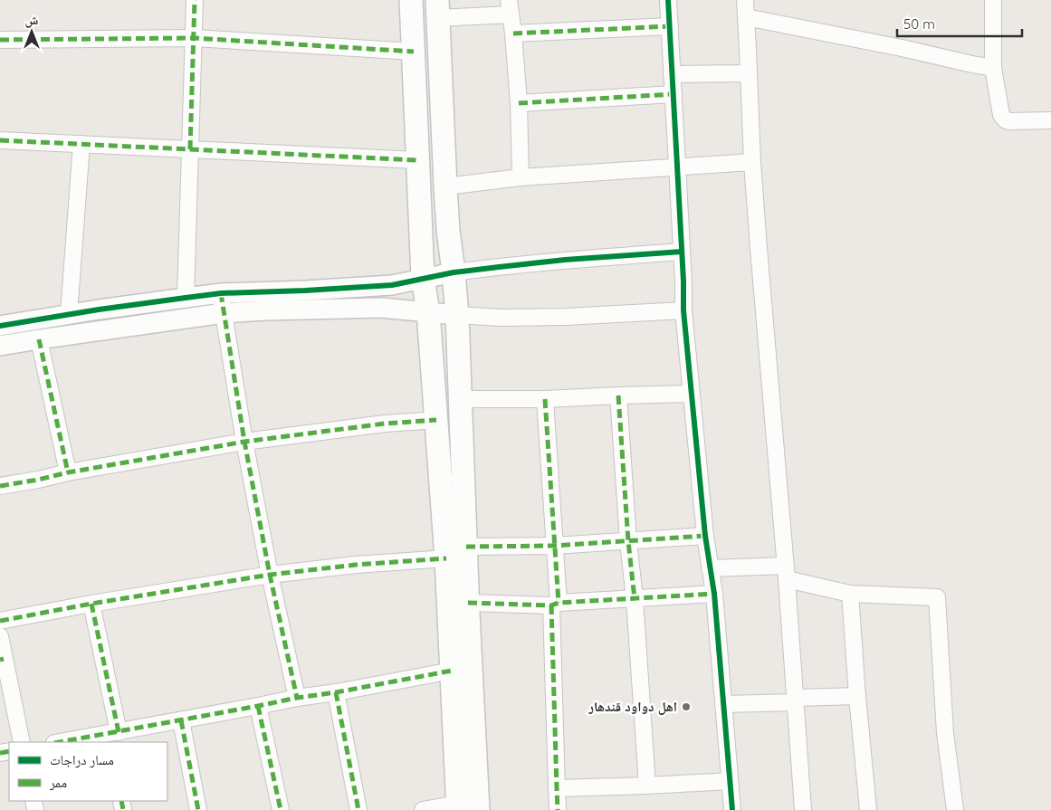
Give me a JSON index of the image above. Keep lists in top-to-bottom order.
{
  "places": ["اهل دواود قندهار"],
  "legend": ["مسار دراجات", "ممر"],
  "scale_bar": "50 m",
  "north": "top"
}
